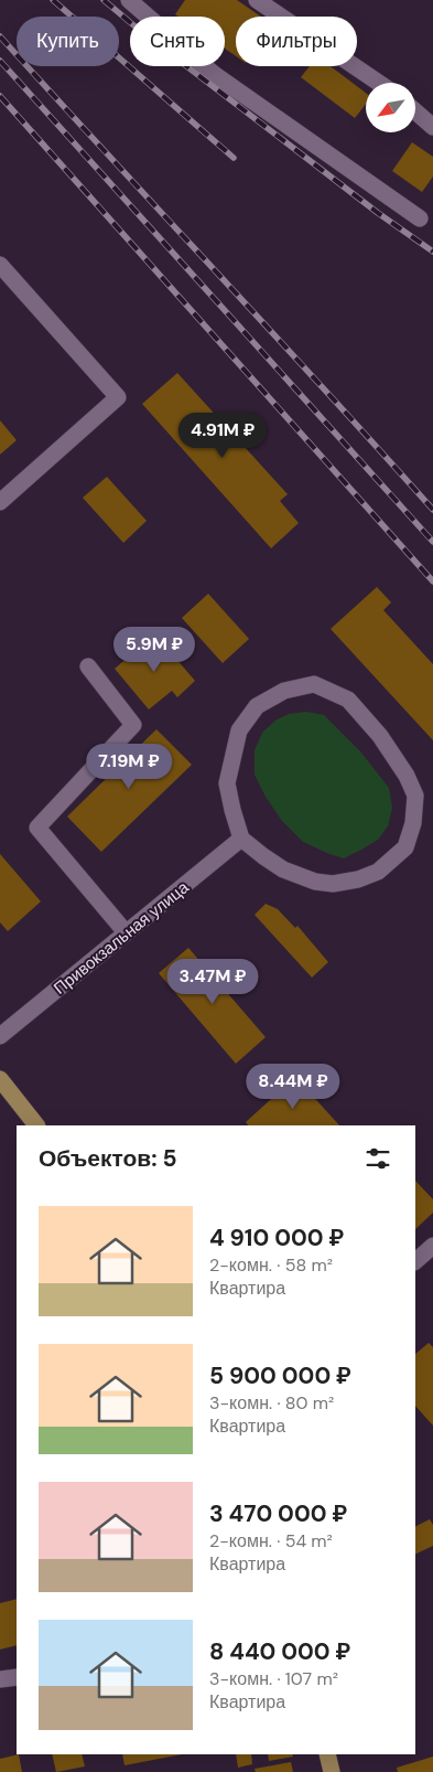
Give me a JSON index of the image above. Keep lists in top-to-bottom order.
{
  "streets": {
    "street": ["Привокзальная улица"]
  },
  "north": "bottom left",
  "page": {
    "chip": ["Купить", "Снять", "Фильтры"],
    "price": [
      "4.91M ₽",
      "5.9M ₽",
      "7.19M ₽",
      "3.47M ₽",
      "8.44M ₽"
    ],
    "heading": "Объектов: 5",
    "list": [
      {
        "name": "4 910 000 ₽",
        "note": "2-комн. · 58 m² · Квартира"
      },
      {
        "name": "5 900 000 ₽",
        "note": "3-комн. · 80 m² · Квартира"
      },
      {
        "name": "3 470 000 ₽",
        "note": "2-комн. · 54 m² · Квартира"
      },
      {
        "name": "8 440 000 ₽",
        "note": "3-комн. · 107 m² · Квартира"
      }
    ]
  }
}
